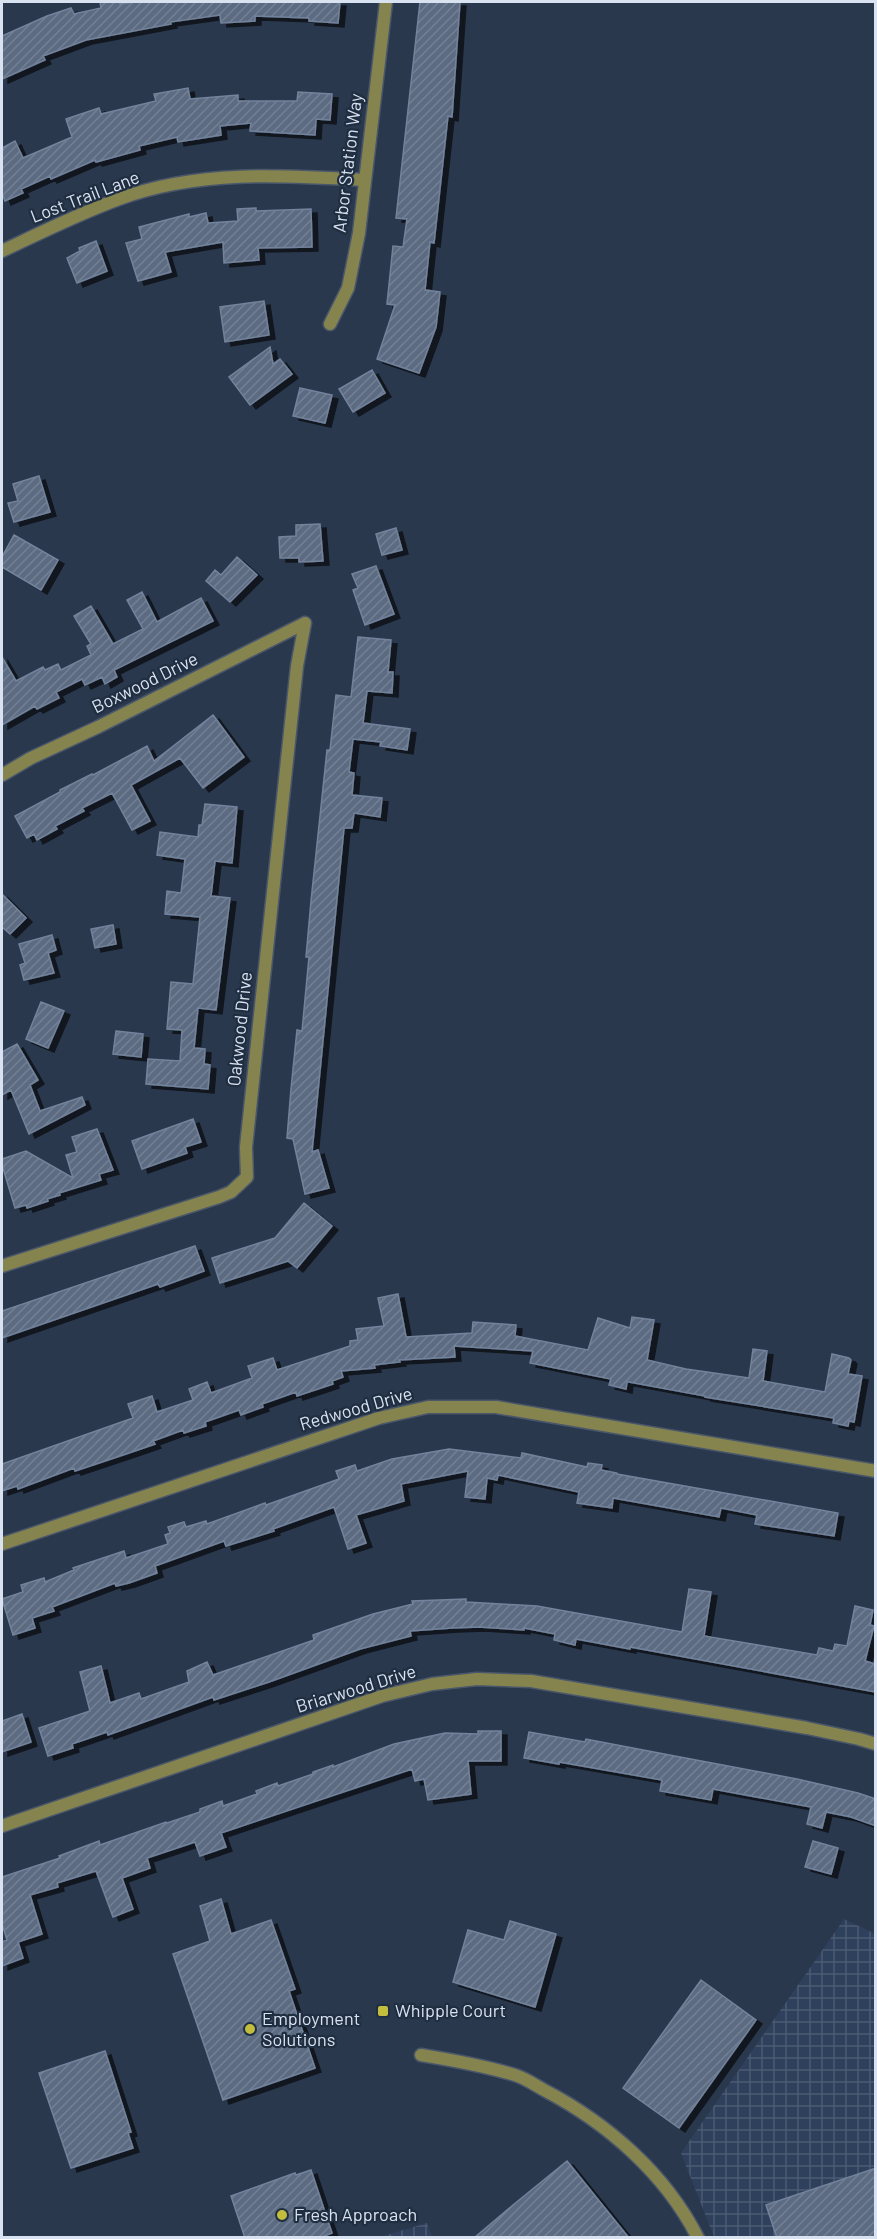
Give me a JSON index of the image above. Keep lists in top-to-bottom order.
{
  "streets": {
    "street": [
      "Arbor Station Way",
      "Lost Trail Lane",
      "Boxwood Drive",
      "Oakwood Drive",
      "Redwood Drive",
      "Briarwood Drive"
    ]
  },
  "crossings": [
    ["Arbor Station Way", "Lost Trail Lane"],
    ["Boxwood Drive", "Oakwood Drive"]
  ],
  "places": {
    "transit": ["Whipple Court"],
    "other": ["Employment Solutions", "Fresh Approach"]
  }
}
